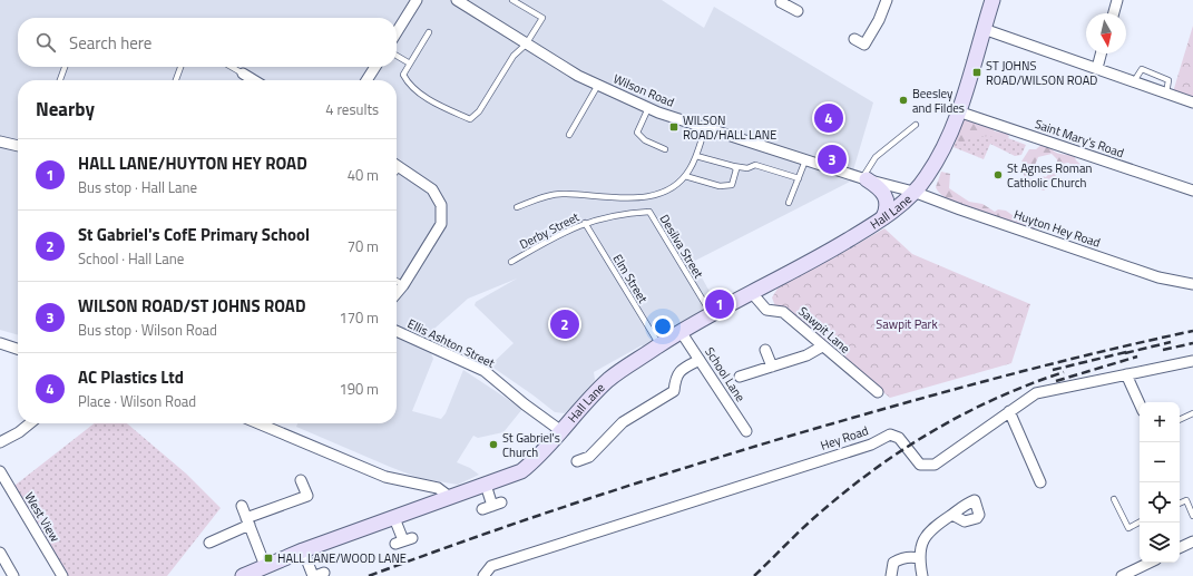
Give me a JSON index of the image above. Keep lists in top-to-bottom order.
{
  "streets": {
    "street": [
      "Wilson Road",
      "Saint Mary's Road",
      "Hall Lane",
      "Huyton Hey Road",
      "Sawpit Lane",
      "Ellis Ashton Street",
      "School Lane",
      "Hey Road",
      "West View"
    ],
    "lane": ["Derby Street", "Desilva Street", "Elm Street"]
  },
  "crossings": [
    ["Wilson Road", "Hall Lane"],
    ["Wilson Road", "Huyton Hey Road"],
    ["Saint Mary's Road", "Hall Lane"],
    ["Hall Lane", "Huyton Hey Road"],
    ["Hall Lane", "Desilva Street"],
    ["Hall Lane", "Elm Street"],
    ["Hall Lane", "Sawpit Lane"],
    ["Hall Lane", "Ellis Ashton Street"],
    ["Hall Lane", "School Lane"],
    ["Derby Street", "Desilva Street"],
    ["Derby Street", "Elm Street"]
  ],
  "parks": ["Sawpit Park"],
  "places": {
    "transit": ["ST JOHNS ROAD/WILSON ROAD", "WILSON ROAD/HALL LANE", "HALL LANE/WOOD LANE"],
    "other": ["Beesley and Fildes", "St Agnes Roman Catholic Church", "St Gabriel's Church"]
  },
  "north": "bottom",
  "page": {
    "search": "Search here",
    "heading": ["Nearby", "4 results"],
    "pins": [
      "4",
      "3",
      "1",
      "2"
    ],
    "list": [
      {
        "mark": "1",
        "name": "HALL LANE/HUYTON HEY ROAD",
        "note": "Bus stop · Hall Lane",
        "value": "40 m"
      },
      {
        "mark": "2",
        "name": "St Gabriel's CofE Primary School",
        "note": "School · Hall Lane",
        "value": "70 m"
      },
      {
        "mark": "3",
        "name": "WILSON ROAD/ST JOHNS ROAD",
        "note": "Bus stop · Wilson Road",
        "value": "170 m"
      },
      {
        "mark": "4",
        "name": "AC Plastics Ltd",
        "note": "Place · Wilson Road",
        "value": "190 m"
      }
    ],
    "map_buttons": ["+", "−"]
  }
}
